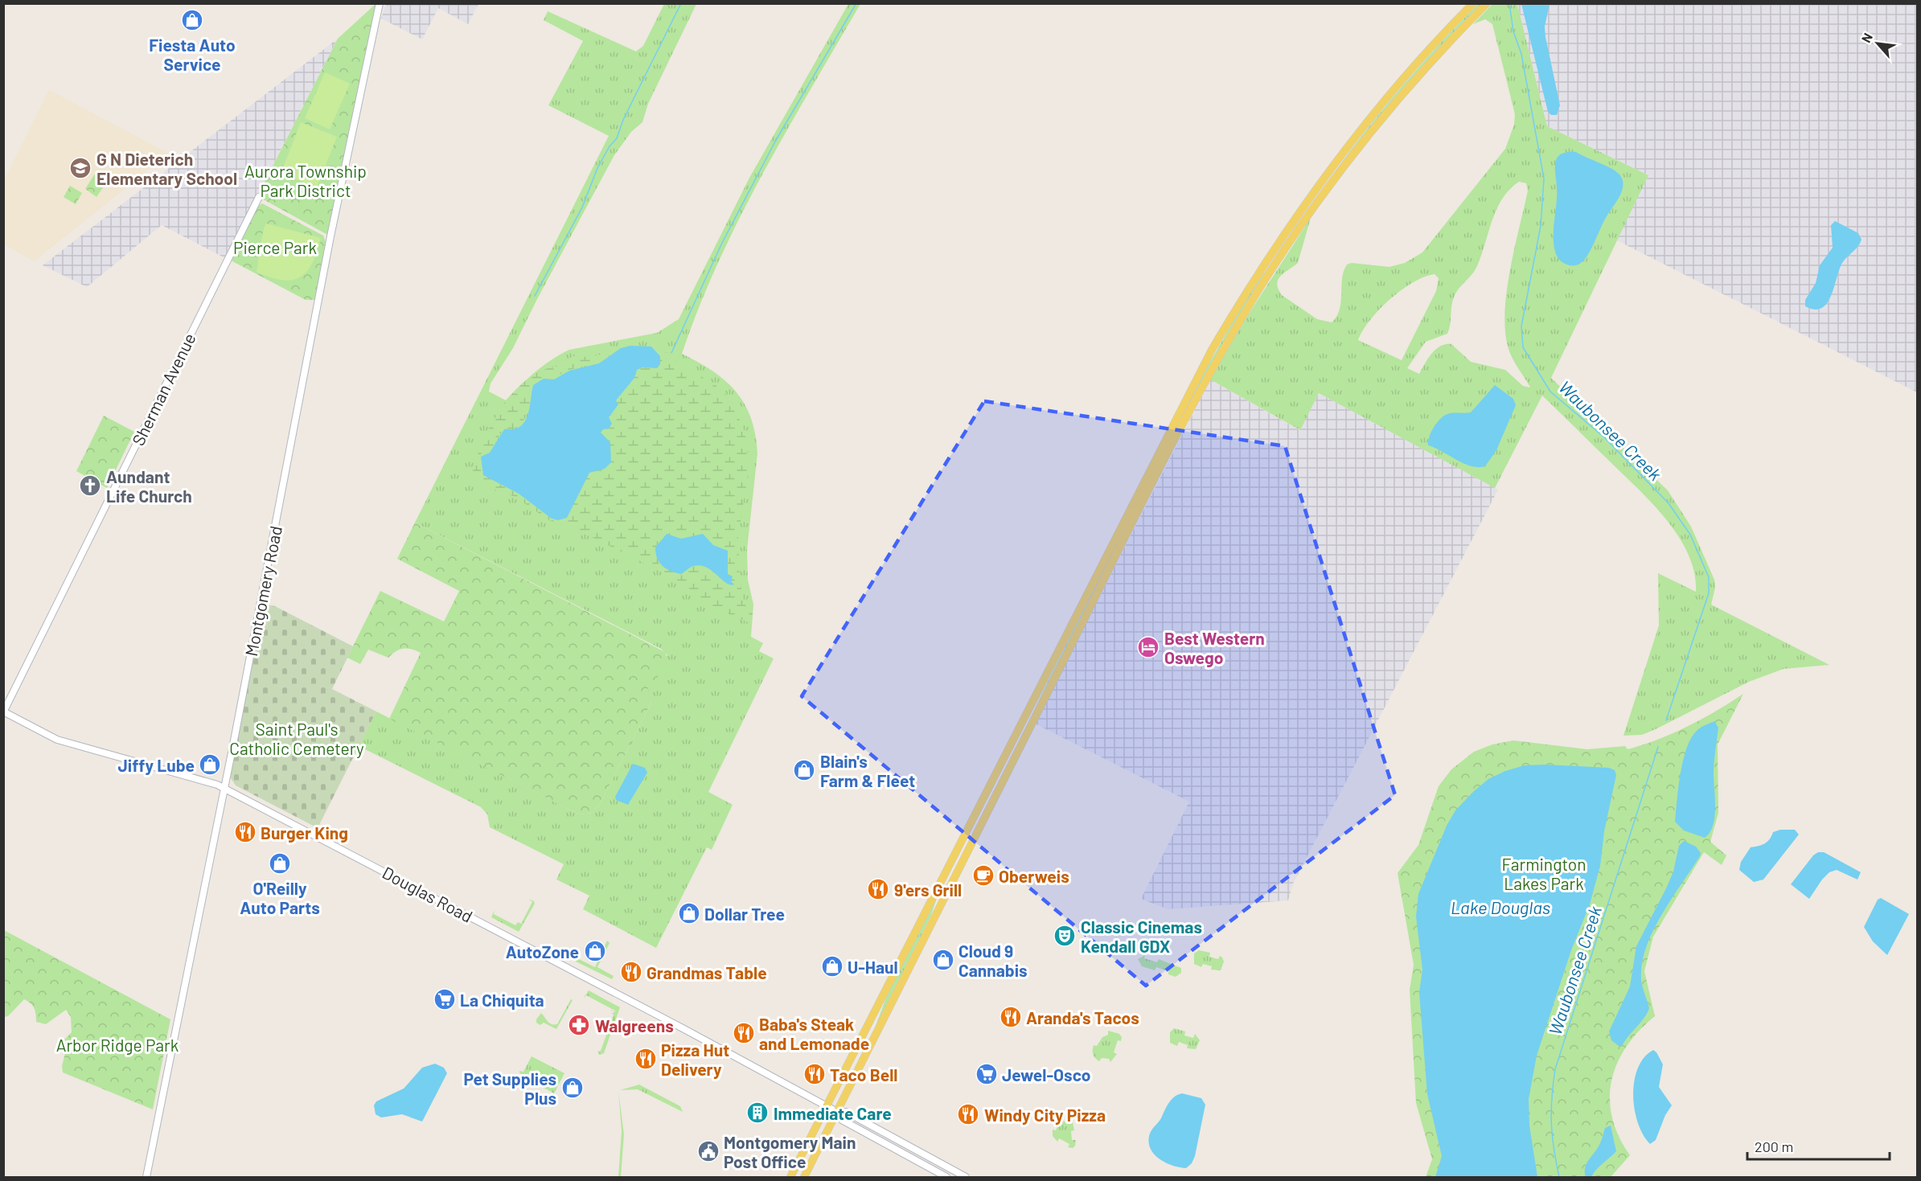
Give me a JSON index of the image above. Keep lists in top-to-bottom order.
{
  "streets": {
    "street": ["Sherman Avenue", "Montgomery Road", "Douglas Road"]
  },
  "crossings": [
    ["Sherman Avenue", "Douglas Road"],
    ["Montgomery Road", "Douglas Road"]
  ],
  "water": ["Waubonsee Creek", "Lake Douglas"],
  "parks": [
    "Aurora Township Park District",
    "Pierce Park",
    "Saint Paul's Catholic Cemetery",
    "Farmington Lakes Park",
    "Arbor Ridge Park"
  ],
  "places": {
    "shop": [
      "Fiesta Auto Service",
      "Jiffy Lube",
      "Blain's Farm & Fleet",
      "O'Reilly Auto Parts",
      "Dollar Tree",
      "AutoZone",
      "Cloud 9 Cannabis",
      "U-Haul",
      "Pet Supplies Plus"
    ],
    "school or university": ["G N Dieterich Elementary School"],
    "church": ["Aundant Life Church"],
    "hotel": ["Best Western Oswego"],
    "restaurant": [
      "Burger King",
      "9'ers Grill",
      "Grandmas Table",
      "Aranda's Tacos",
      "Baba's Steak and Lemonade",
      "Pizza Hut Delivery",
      "Taco Bell",
      "Windy City Pizza"
    ],
    "cafe": ["Oberweis"],
    "theatre": ["Classic Cinemas Kendall GDX"],
    "supermarket": ["La Chiquita", "Jewel-Osco"],
    "pharmacy": ["Walgreens"],
    "building": ["Immediate Care"],
    "public building": ["Montgomery Main Post Office"]
  },
  "scale_bar": "200 m",
  "north": "top left"
}
